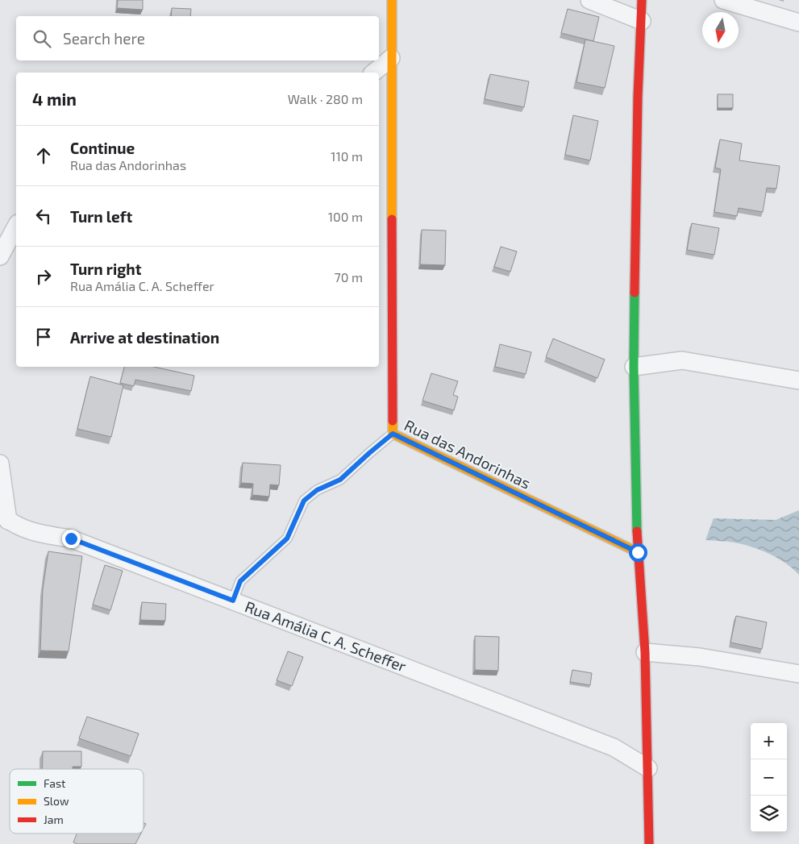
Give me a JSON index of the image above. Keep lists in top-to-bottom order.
{
  "streets": {
    "street": ["Rua das Andorinhas", "Rua Amália C. A. Scheffer"]
  },
  "legend": ["Fast", "Slow", "Jam"],
  "north": "bottom",
  "page": {
    "search": "Search here",
    "heading": ["4 min", "Walk · 280 m"],
    "list": [
      ["Continue", "Rua das Andorinhas", "110 m"],
      ["Turn left", "100 m"],
      ["Turn right", "Rua Amália C. A. Scheffer", "70 m"],
      "Arrive at destination"
    ],
    "map_buttons": ["+", "−"]
  }
}
